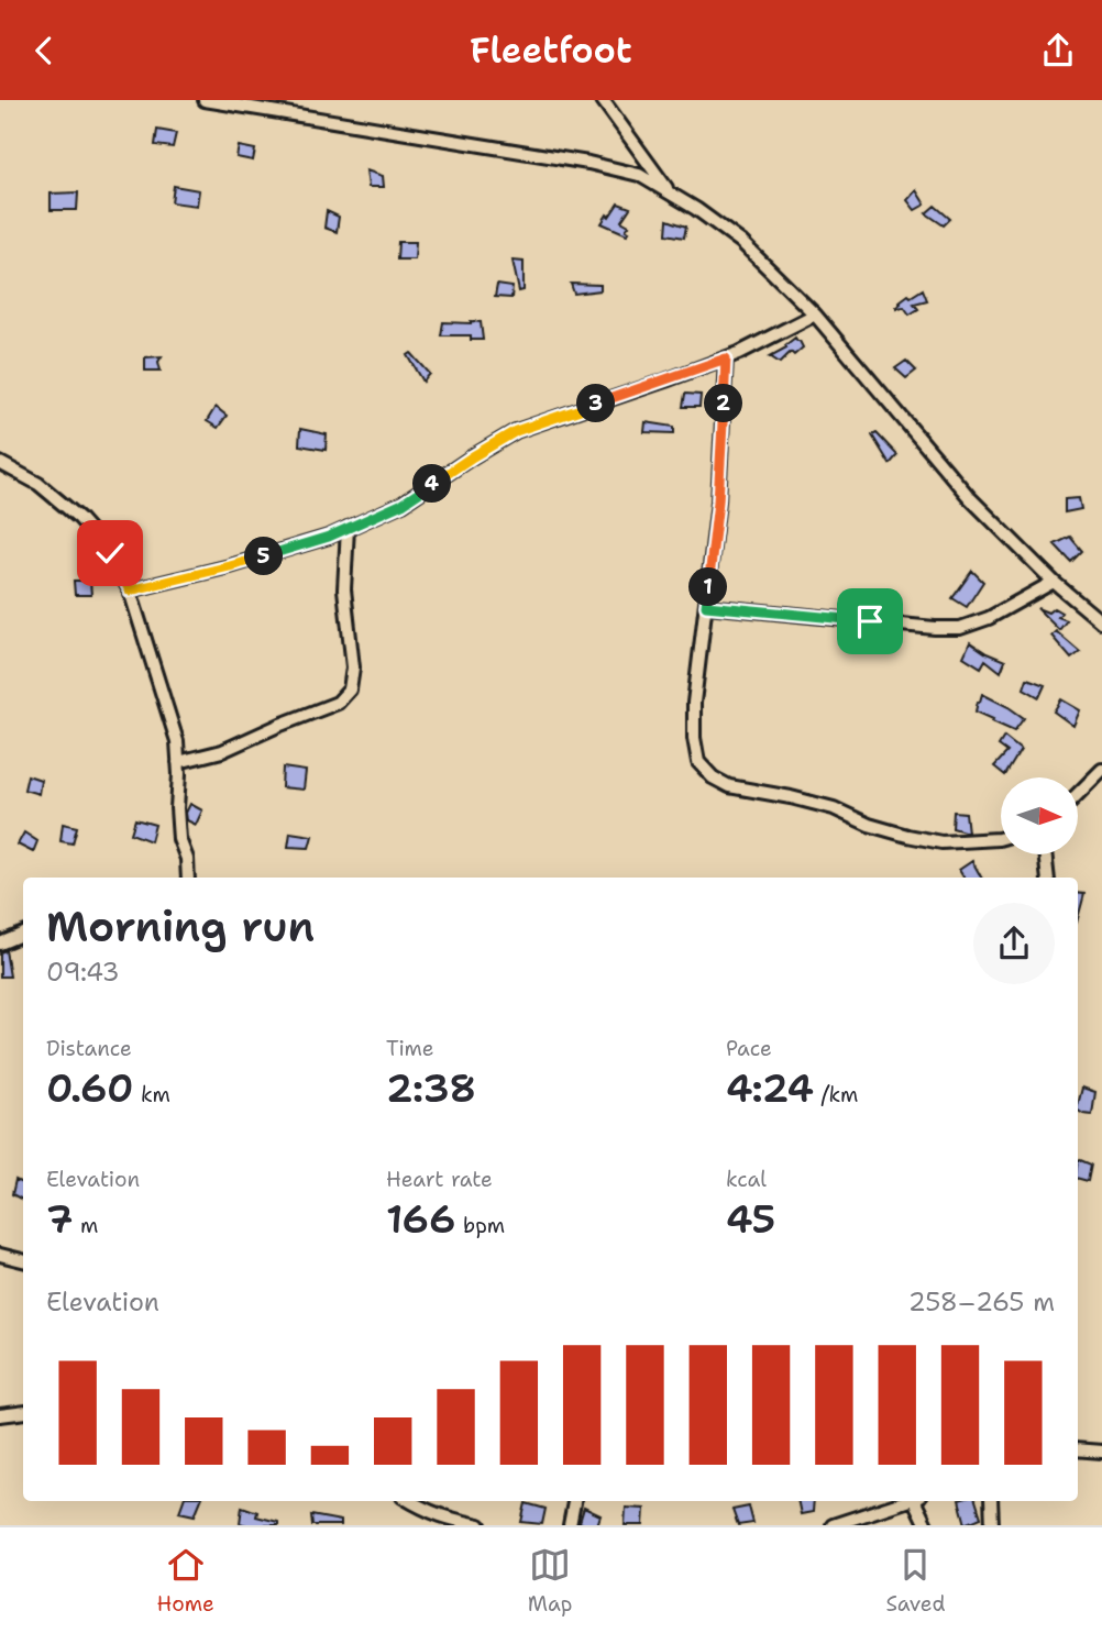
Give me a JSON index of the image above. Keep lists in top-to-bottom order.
{
  "north": "right",
  "page": {
    "header": "Fleetfoot",
    "pins": [
      "2",
      "3",
      "4",
      "5",
      "1"
    ],
    "heading": ["Morning run", "09:43"],
    "stats": [
      ["Distance", "0.60 km"],
      ["Time", "2:38"],
      ["Pace", "4:24 /km"],
      ["Elevation", "7 m"],
      ["Heart rate", "166 bpm"],
      ["kcal", "45"]
    ],
    "chart": ["Elevation", "258–265 m"],
    "tabs": ["Home", "Map", "Saved"]
  }
}
